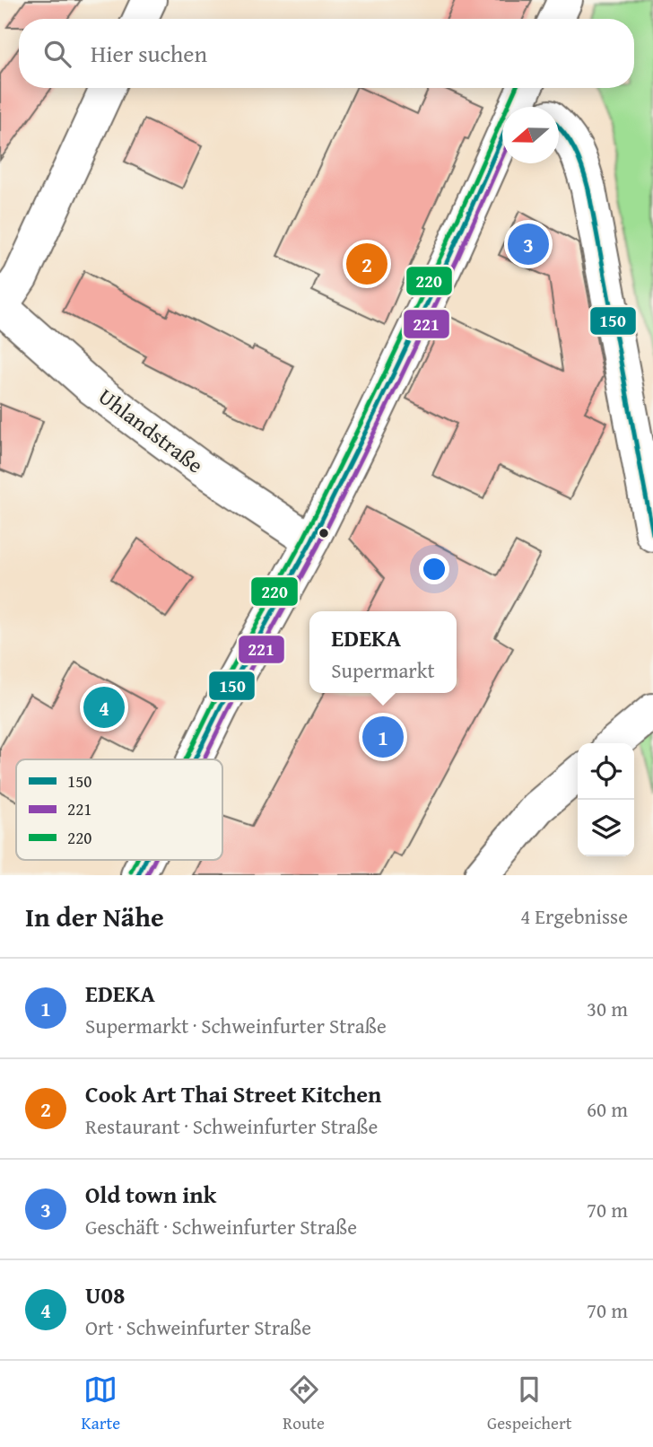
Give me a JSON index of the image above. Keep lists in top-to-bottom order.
{
  "streets": {
    "street": ["Uhlandstraße"]
  },
  "lines": ["transit line 220", "transit line 150", "transit line 221"],
  "legend": ["150", "221", "220"],
  "north": "left",
  "page": {
    "search": "Hier suchen",
    "pins": [
      "3",
      "2",
      "4",
      "1"
    ],
    "popup": ["EDEKA", "Supermarkt"],
    "heading": ["In der Nähe", "4 Ergebnisse"],
    "list": [
      {
        "mark": "1",
        "name": "EDEKA",
        "note": "Supermarkt · Schweinfurter Straße",
        "value": "30 m"
      },
      {
        "mark": "2",
        "name": "Cook Art Thai Street Kitchen",
        "note": "Restaurant · Schweinfurter Straße",
        "value": "60 m"
      },
      {
        "mark": "3",
        "name": "Old town ink",
        "note": "Geschäft · Schweinfurter Straße",
        "value": "70 m"
      },
      {
        "mark": "4",
        "name": "U08",
        "note": "Ort · Schweinfurter Straße",
        "value": "70 m"
      }
    ],
    "nav": ["Karte", "Route", "Gespeichert"]
  }
}
